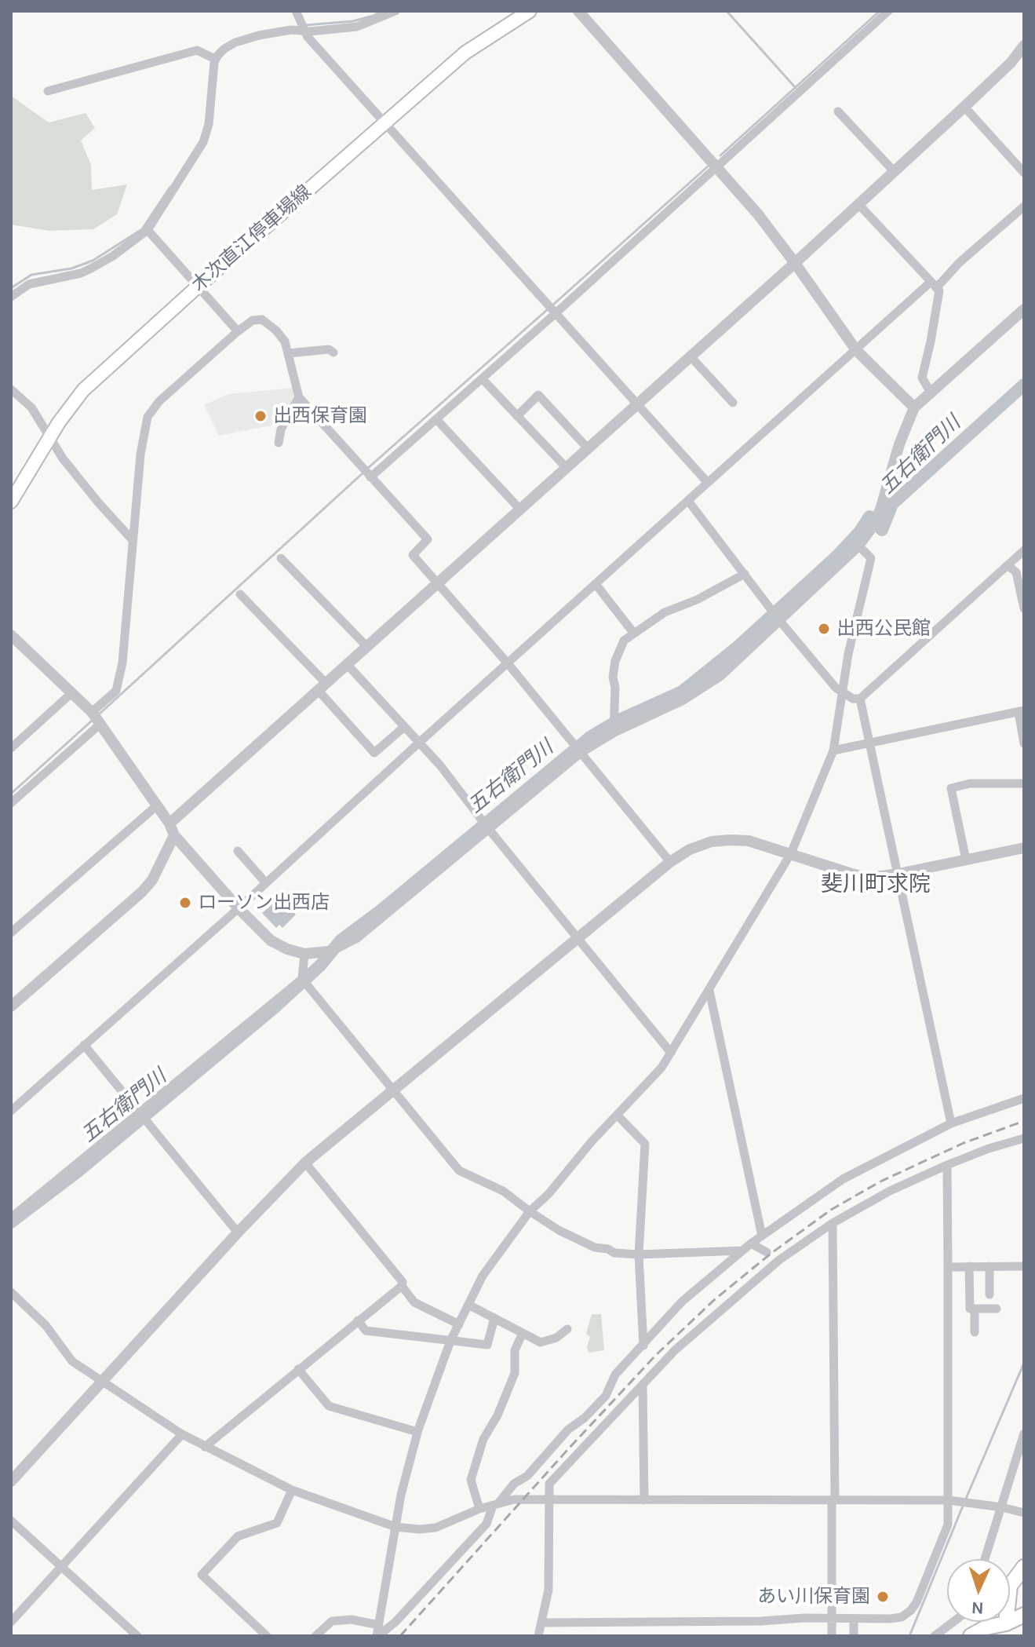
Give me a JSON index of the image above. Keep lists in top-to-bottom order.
{
  "streets": {
    "main road": ["木次直江停車場線"]
  },
  "districts": ["斐川町求院"],
  "water": ["五右衛門川"],
  "places": [
    "出西保育園",
    "出西公民館",
    "ローソン出西店",
    "あい川保育園"
  ],
  "north": "bottom"
}
